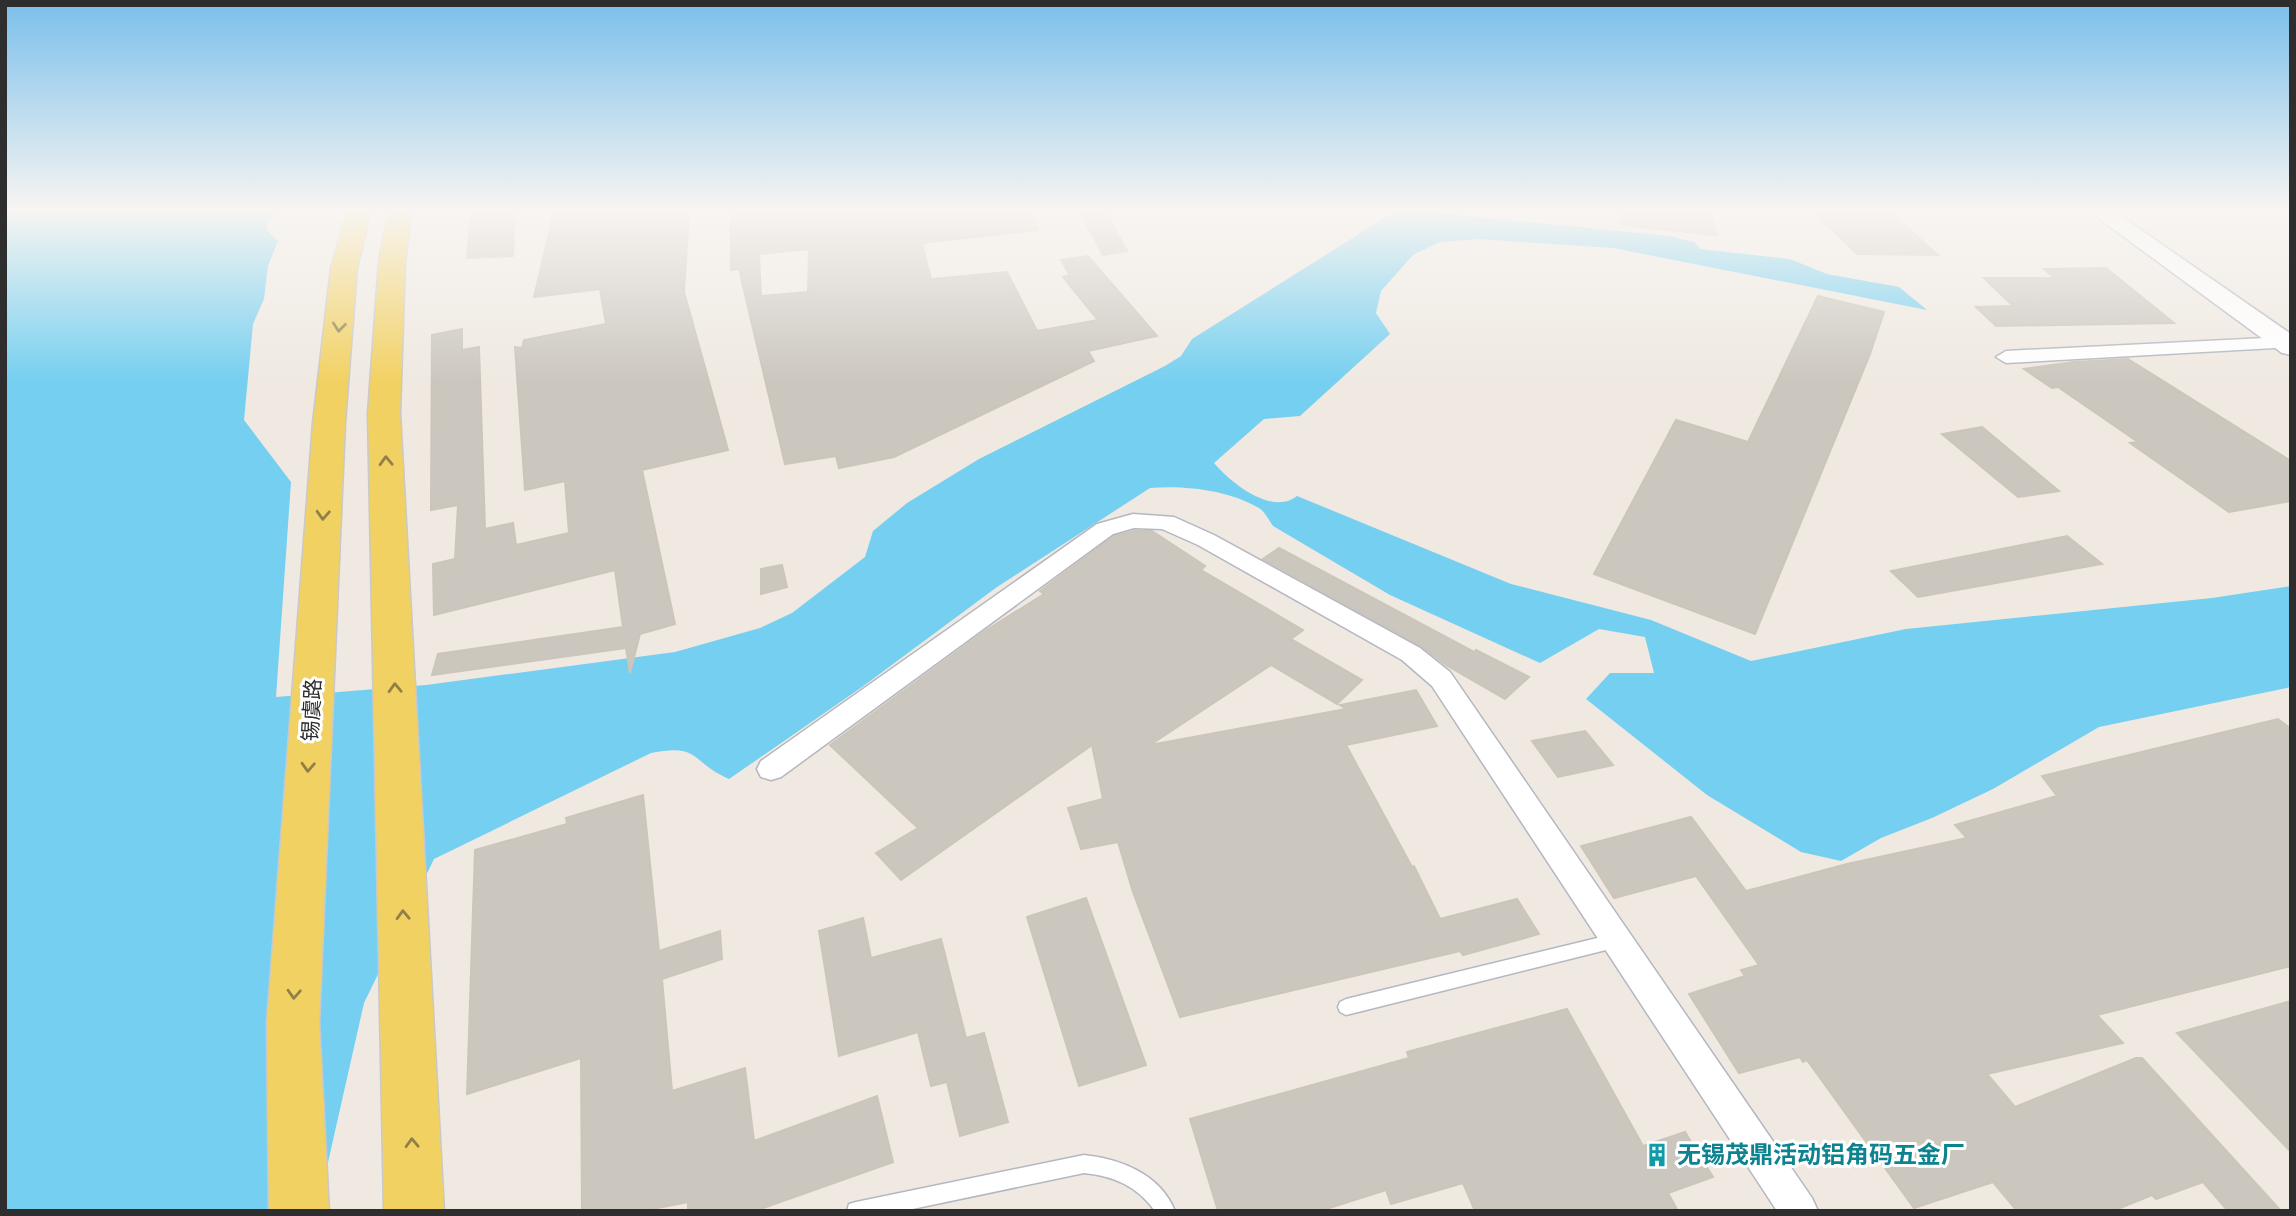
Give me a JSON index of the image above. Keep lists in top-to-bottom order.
{
  "streets": {
    "main road": ["锡虞路"]
  },
  "places": {
    "building": ["无锡茂鼎活动铝角码五金厂"]
  }
}
